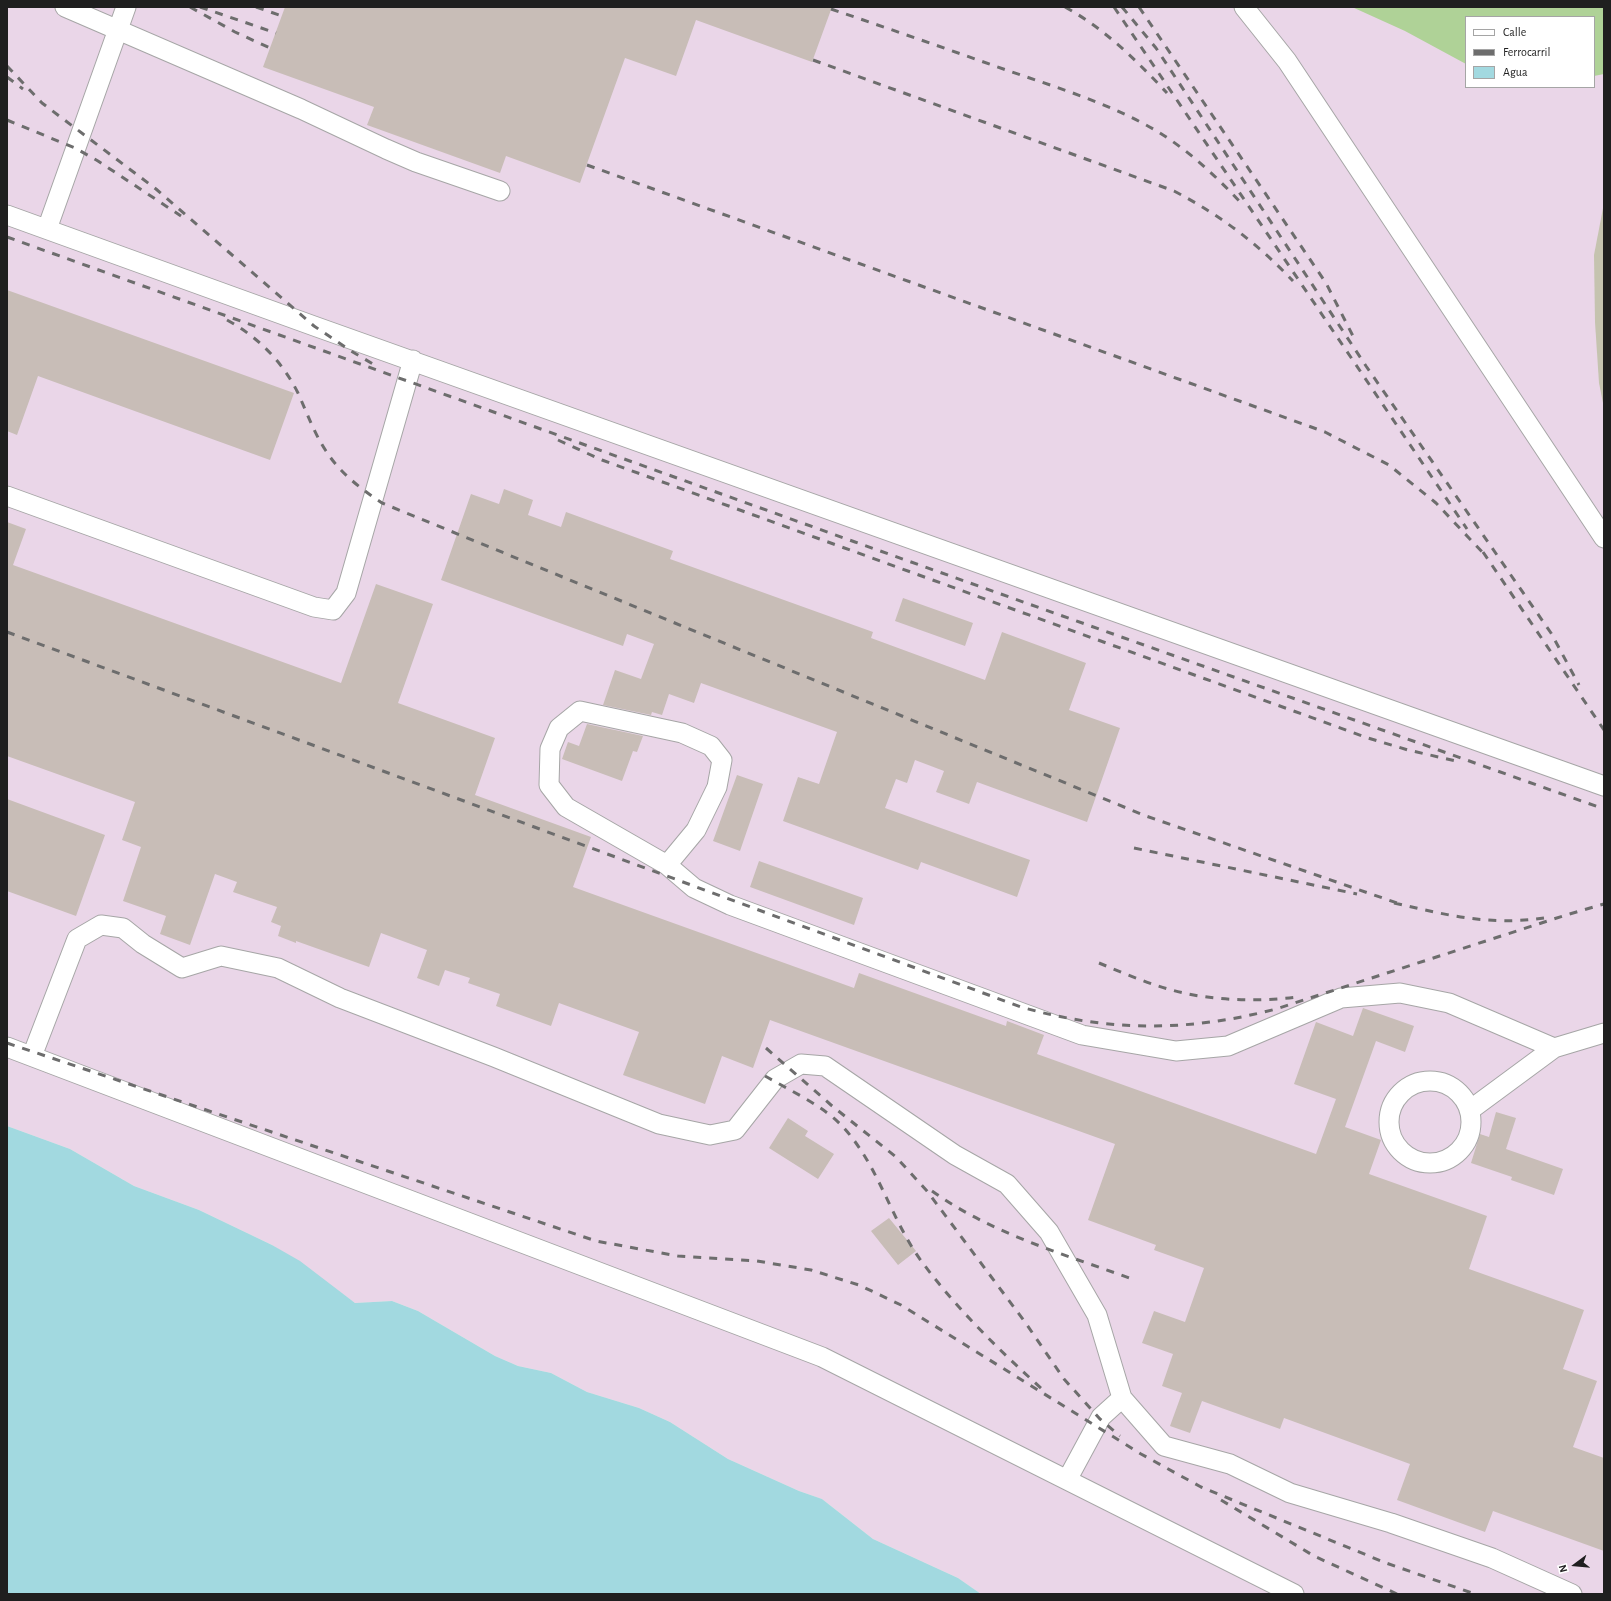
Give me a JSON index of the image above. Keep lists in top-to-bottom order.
{
  "legend": ["Calle", "Ferrocarril", "Agua"],
  "north": "left"
}
